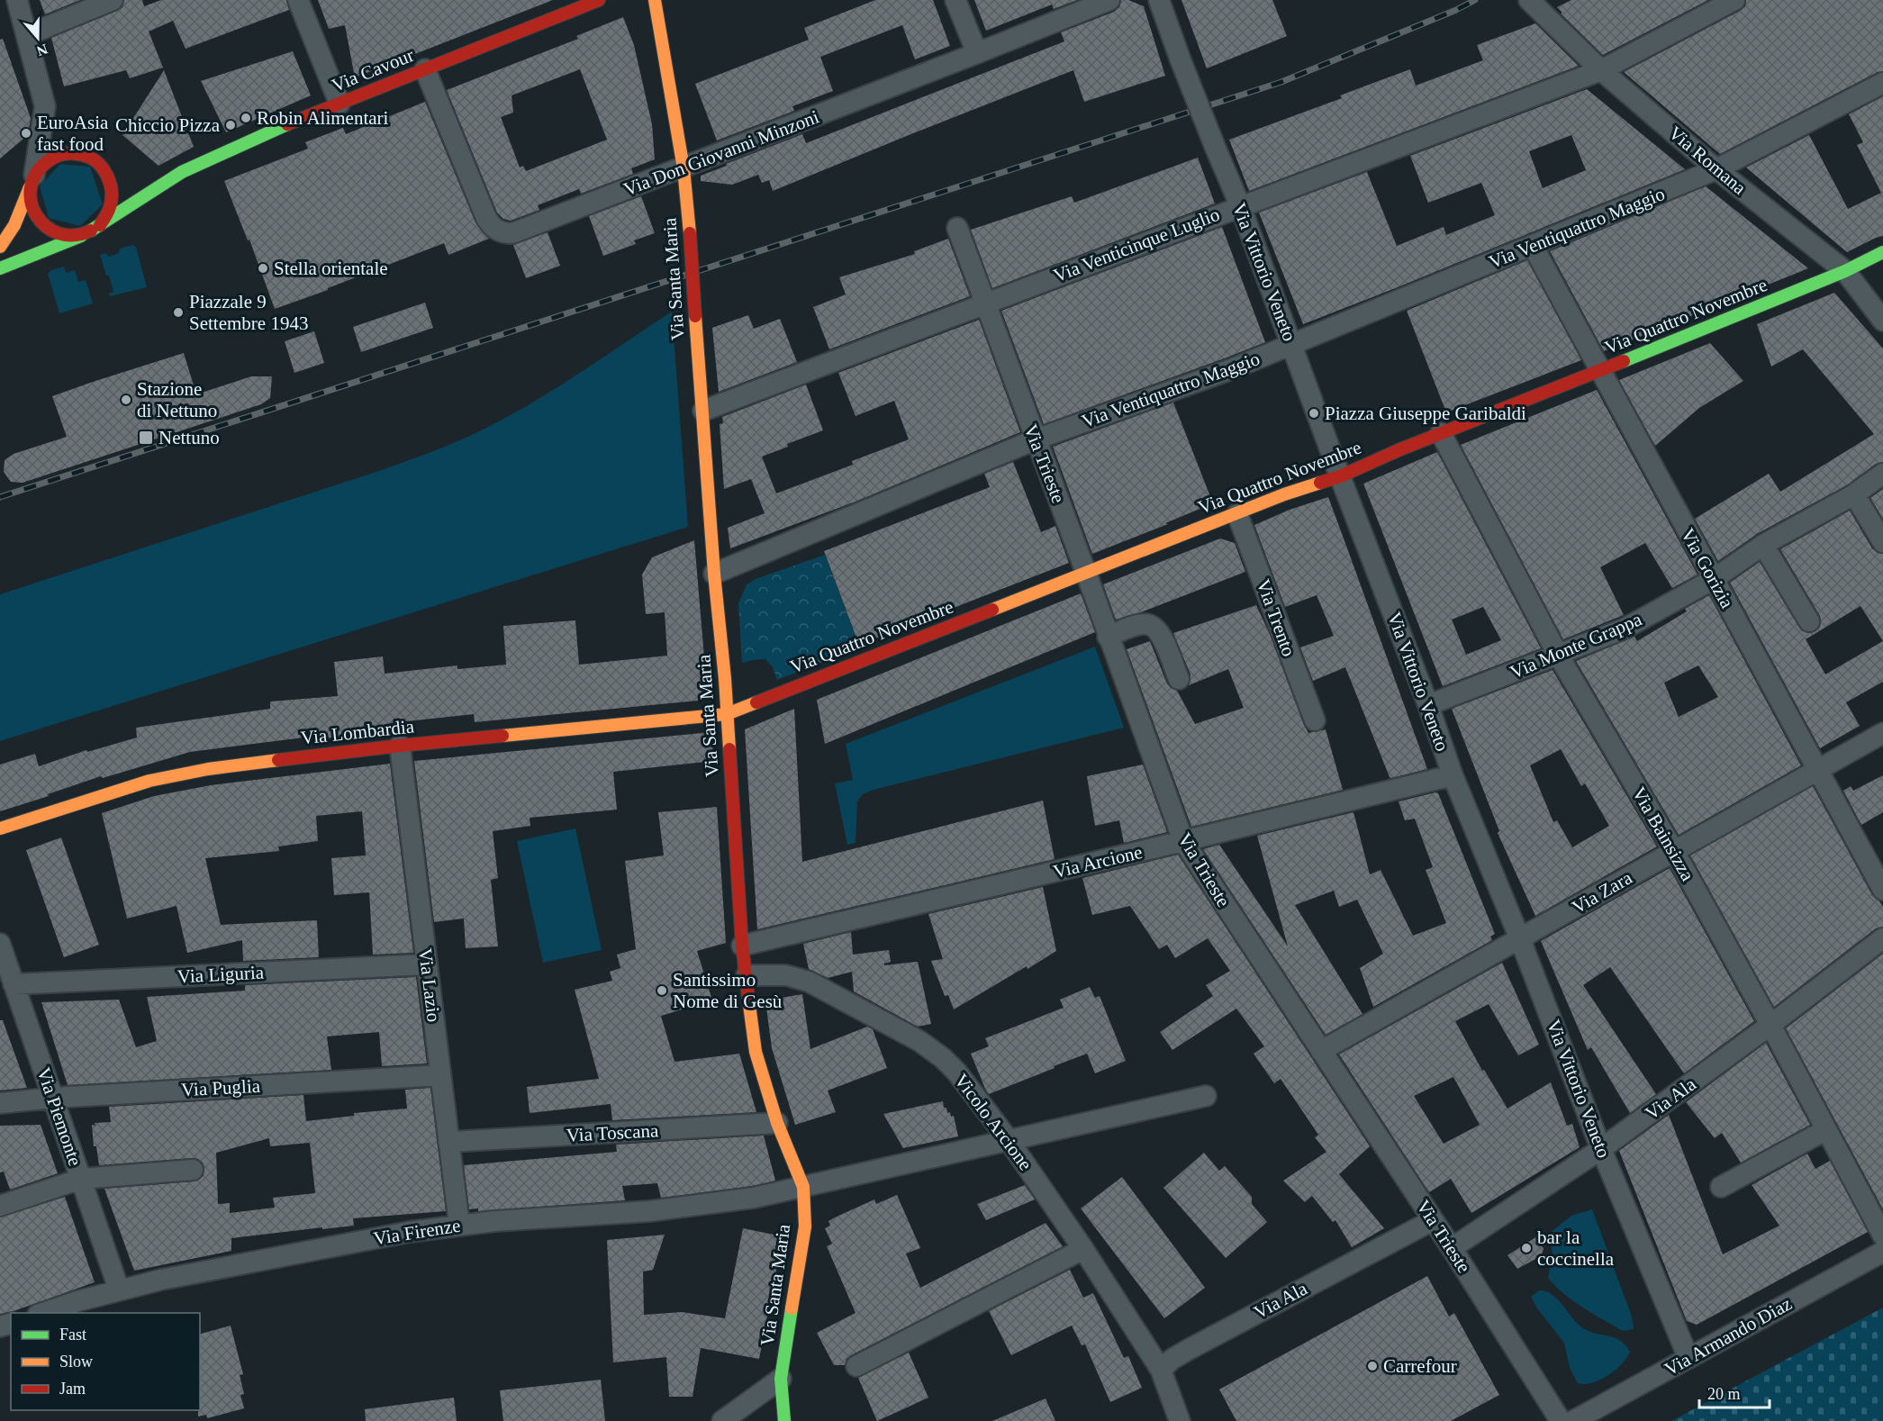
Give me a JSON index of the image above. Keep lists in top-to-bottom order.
{
  "streets": {
    "main road": [
      "Via Cavour",
      "Via Santa Maria",
      "Via Quattro Novembre",
      "Via Lombardia"
    ],
    "street": [
      "Via Don Giovanni Minzoni",
      "Via Romana",
      "Via Ventiquattro Maggio",
      "Via Venticinque Luglio",
      "Via Vittorio Veneto",
      "Via Trieste",
      "Via Gorizia",
      "Via Trento",
      "Via Monte Grappa",
      "Via Bainsizza",
      "Via Arcione",
      "Via Zara",
      "Via Liguria",
      "Via Lazio",
      "Via Puglia",
      "Via Ala",
      "Via Piemonte",
      "Vicolo Arcione",
      "Via Toscana",
      "Via Firenze",
      "Via Armando Diaz"
    ]
  },
  "crossings": [
    ["Via Cavour", "Via Don Giovanni Minzoni"],
    ["Via Don Giovanni Minzoni", "Via Santa Maria"],
    ["Via Romana", "Via Ventiquattro Maggio"],
    ["Via Romana", "Via Venticinque Luglio"],
    ["Via Romana", "Via Quattro Novembre"],
    ["Via Ventiquattro Maggio", "Via Vittorio Veneto"],
    ["Via Ventiquattro Maggio", "Via Santa Maria"],
    ["Via Ventiquattro Maggio", "Via Trieste"],
    ["Via Ventiquattro Maggio", "Via Gorizia"],
    ["Via Venticinque Luglio", "Via Vittorio Veneto"],
    ["Via Venticinque Luglio", "Via Santa Maria"],
    ["Via Venticinque Luglio", "Via Trieste"],
    ["Via Vittorio Veneto", "Via Quattro Novembre"],
    ["Via Vittorio Veneto", "Via Monte Grappa"],
    ["Via Vittorio Veneto", "Via Arcione"],
    ["Via Vittorio Veneto", "Via Zara"],
    ["Via Vittorio Veneto", "Via Ala"],
    ["Via Vittorio Veneto", "Via Armando Diaz"],
    ["Via Santa Maria", "Via Quattro Novembre"],
    ["Via Santa Maria", "Via Lombardia"],
    ["Via Santa Maria", "Via Arcione"],
    ["Via Santa Maria", "Vicolo Arcione"],
    ["Via Santa Maria", "Via Toscana"],
    ["Via Santa Maria", "Via Firenze"],
    ["Via Quattro Novembre", "Via Trieste"],
    ["Via Quattro Novembre", "Via Gorizia"],
    ["Via Quattro Novembre", "Via Trento"],
    ["Via Quattro Novembre", "Via Lombardia"],
    ["Via Quattro Novembre", "Via Bainsizza"],
    ["Via Trieste", "Via Arcione"],
    ["Via Trieste", "Via Zara"],
    ["Via Trieste", "Via Ala"],
    ["Via Gorizia", "Via Monte Grappa"],
    ["Via Gorizia", "Via Zara"],
    ["Via Monte Grappa", "Via Bainsizza"],
    ["Via Lombardia", "Via Lazio"],
    ["Via Bainsizza", "Via Zara"],
    ["Via Bainsizza", "Via Ala"],
    ["Via Liguria", "Via Lazio"],
    ["Via Liguria", "Via Piemonte"],
    ["Via Lazio", "Via Puglia"],
    ["Via Lazio", "Via Toscana"],
    ["Via Lazio", "Via Firenze"],
    ["Via Puglia", "Via Piemonte"],
    ["Via Ala", "Vicolo Arcione"],
    ["Via Piemonte", "Via Firenze"],
    ["Vicolo Arcione", "Via Firenze"]
  ],
  "places": {
    "other": [
      "Robin Alimentari",
      "Chiccio Pizza",
      "EuroAsia fast food",
      "Stella orientale",
      "Piazzale 9 Settembre 1943",
      "Stazione di Nettuno",
      "Piazza Giuseppe Garibaldi",
      "Santissimo Nome di Gesù",
      "bar la coccinella",
      "Carrefour"
    ],
    "transit": ["Nettuno"]
  },
  "legend": ["Fast", "Slow", "Jam"],
  "scale_bar": "20 m",
  "north": "bottom"
}
